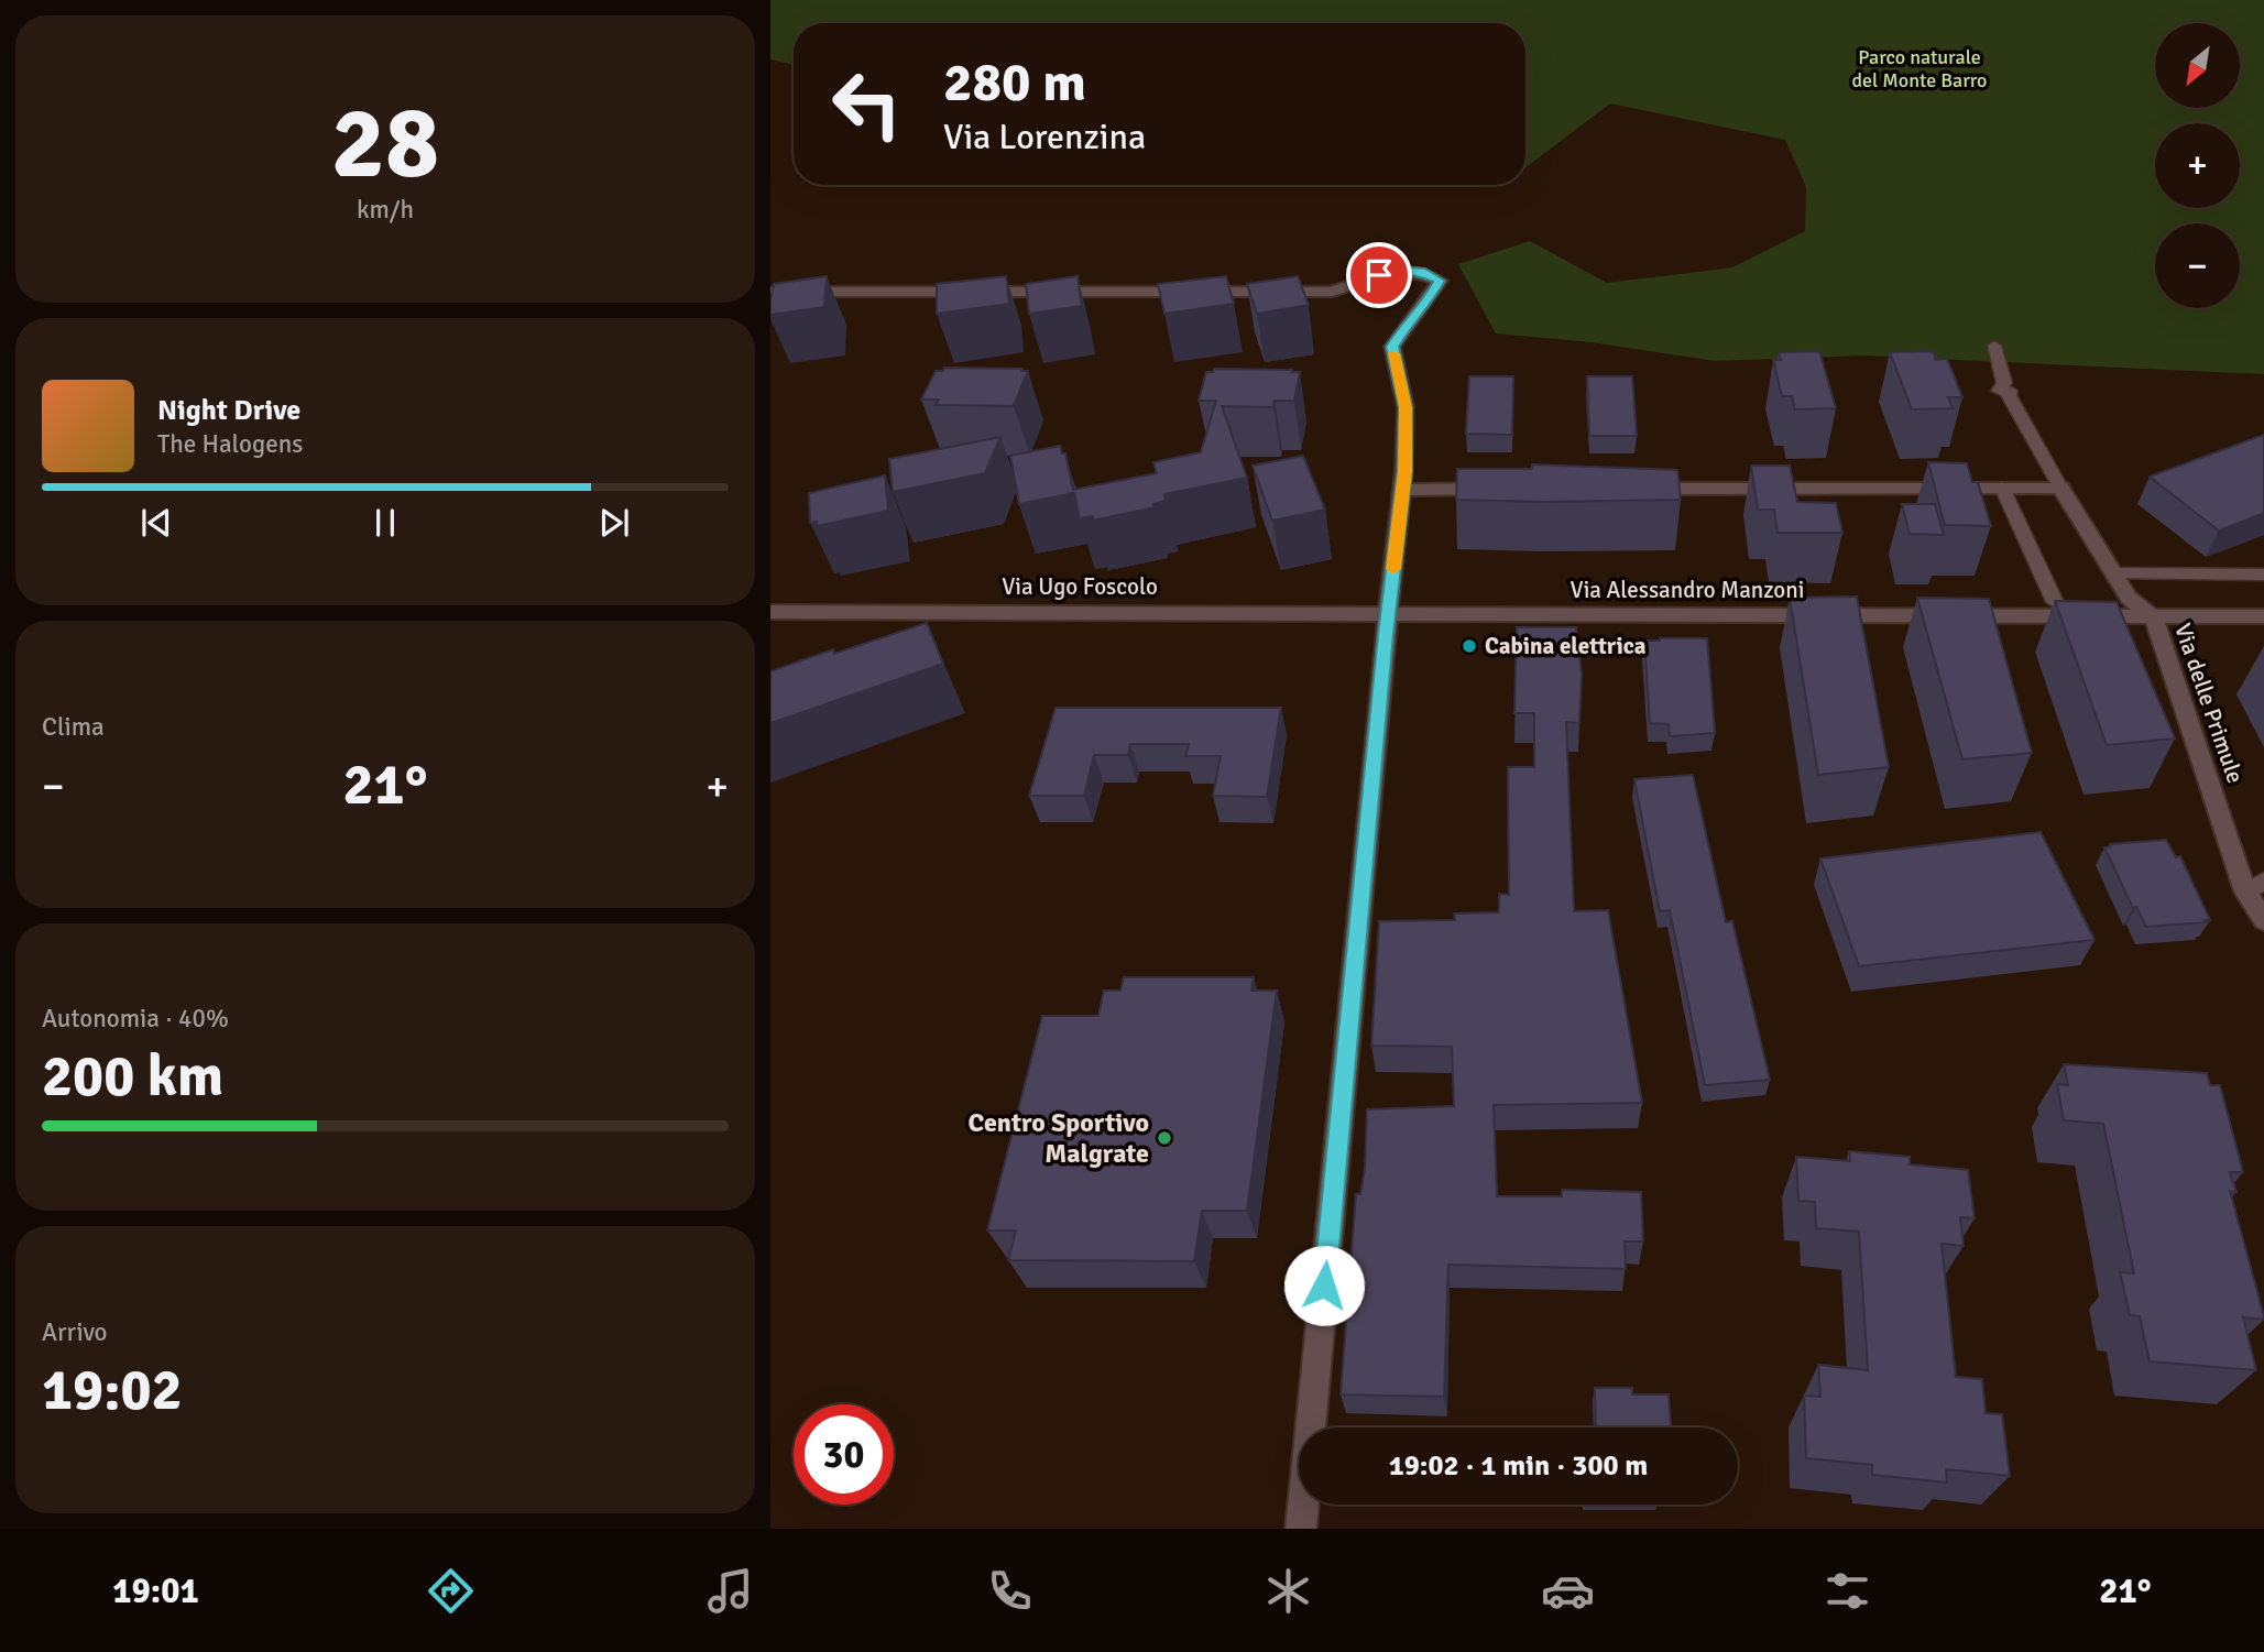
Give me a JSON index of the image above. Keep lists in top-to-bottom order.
{
  "streets": {
    "street": ["Via Ugo Foscolo", "Via Alessandro Manzoni", "Via delle Primule"]
  },
  "crossings": [
    ["Via Ugo Foscolo", "Via Alessandro Manzoni"],
    ["Via Alessandro Manzoni", "Via delle Primule"]
  ],
  "parks": ["Parco naturale del Monte Barro"],
  "places": ["Cabina elettrica", "Centro Sportivo Malgrate"],
  "north": "bottom left",
  "page": {
    "tile": [
      ["28", "km/h"],
      "Clima",
      ["Autonomia · 40%", "200 km"],
      ["Arrivo", "19:02"]
    ],
    "map_buttons": ["+", "−"],
    "turn": ["280 m", "Via Lorenzina"],
    "song": ["Night Drive", "The Halogens"],
    "heat": ["−", "21°", "+"],
    "limit": "30",
    "trip": "19:02 · 1 min · 300 m",
    "tabs": ["19:01", "21°"]
  }
}
